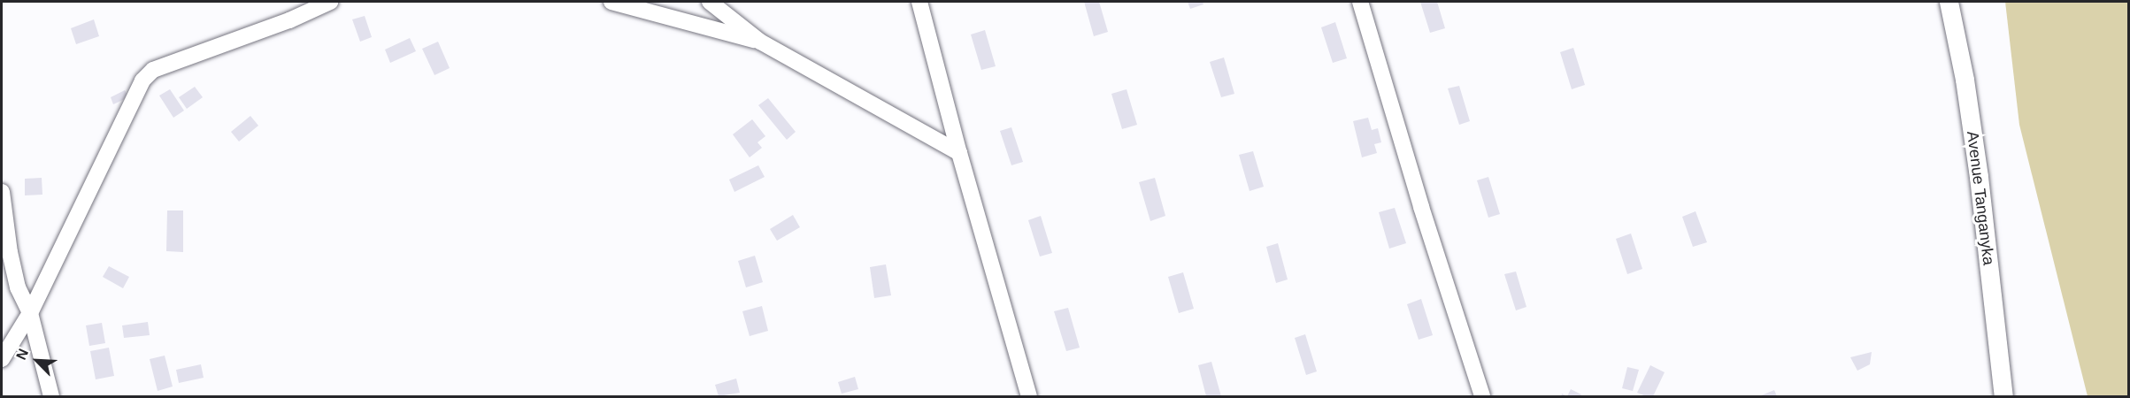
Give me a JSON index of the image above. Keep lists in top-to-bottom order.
{
  "streets": {
    "street": ["Avenue Tanganyka"]
  },
  "north": "top left"
}
